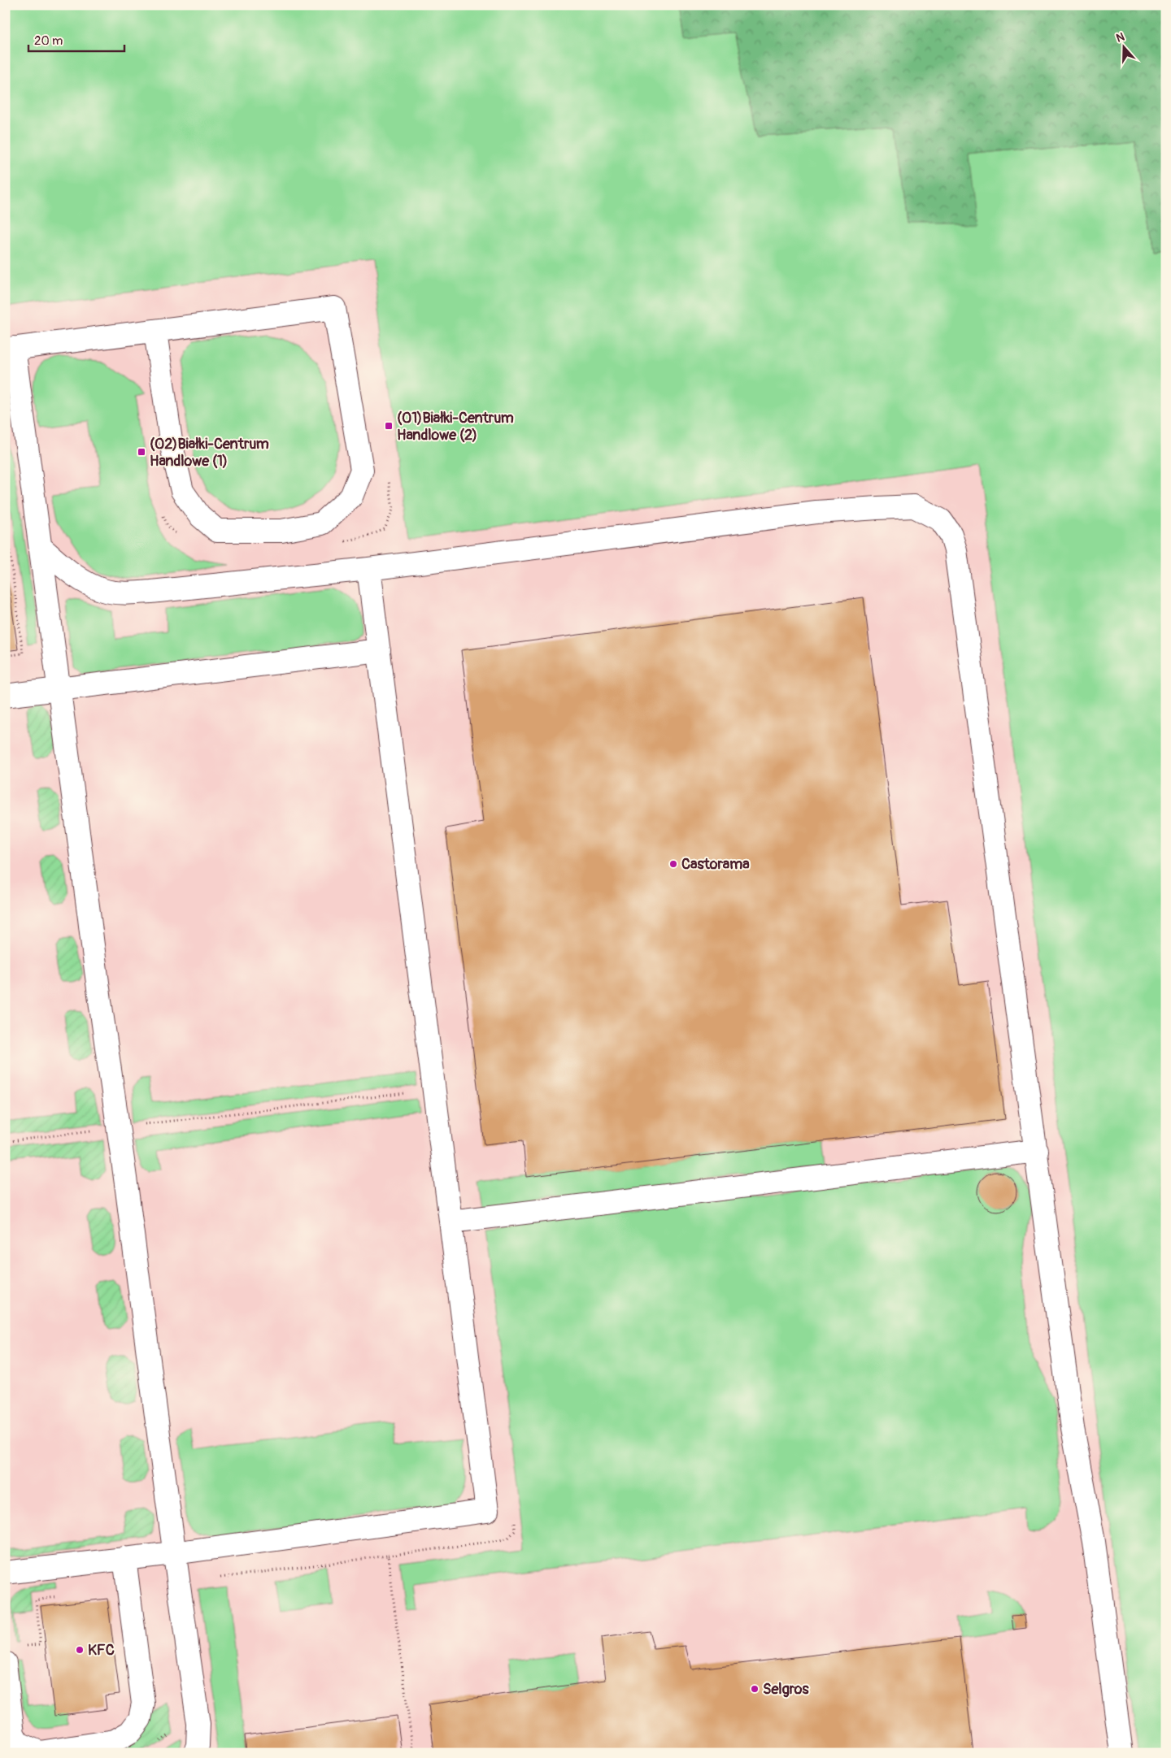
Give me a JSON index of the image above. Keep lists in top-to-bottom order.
{
  "places": {
    "transit": ["(01)Białki-Centrum Handlowe (2)", "(02)Białki-Centrum Handlowe (1)"],
    "other": ["Castorama", "KFC", "Selgros"]
  },
  "scale_bar": "20 m",
  "north": "top"
}
